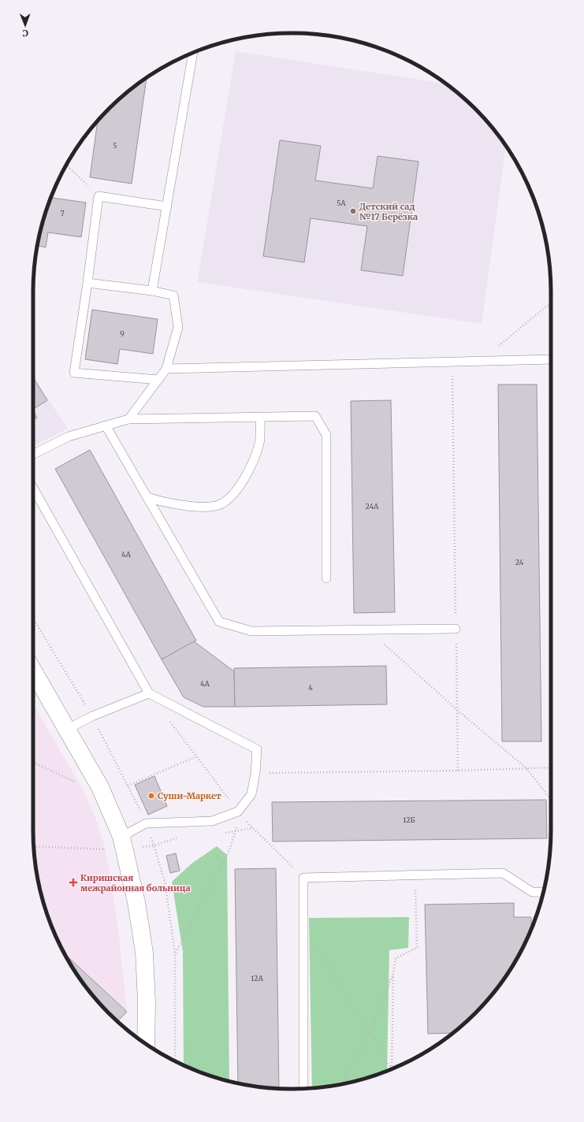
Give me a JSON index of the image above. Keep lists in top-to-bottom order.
{
  "places": {
    "other": ["Детский сад №17 Берёзка", "Суши-Маркет"],
    "health": ["Киришская межрайонная больница"]
  },
  "house_numbers": [
    "5",
    "5А",
    "7",
    "9",
    "24А",
    "4А",
    "24",
    "4А",
    "4",
    "12Б",
    "12А"
  ],
  "north": "bottom"
}
